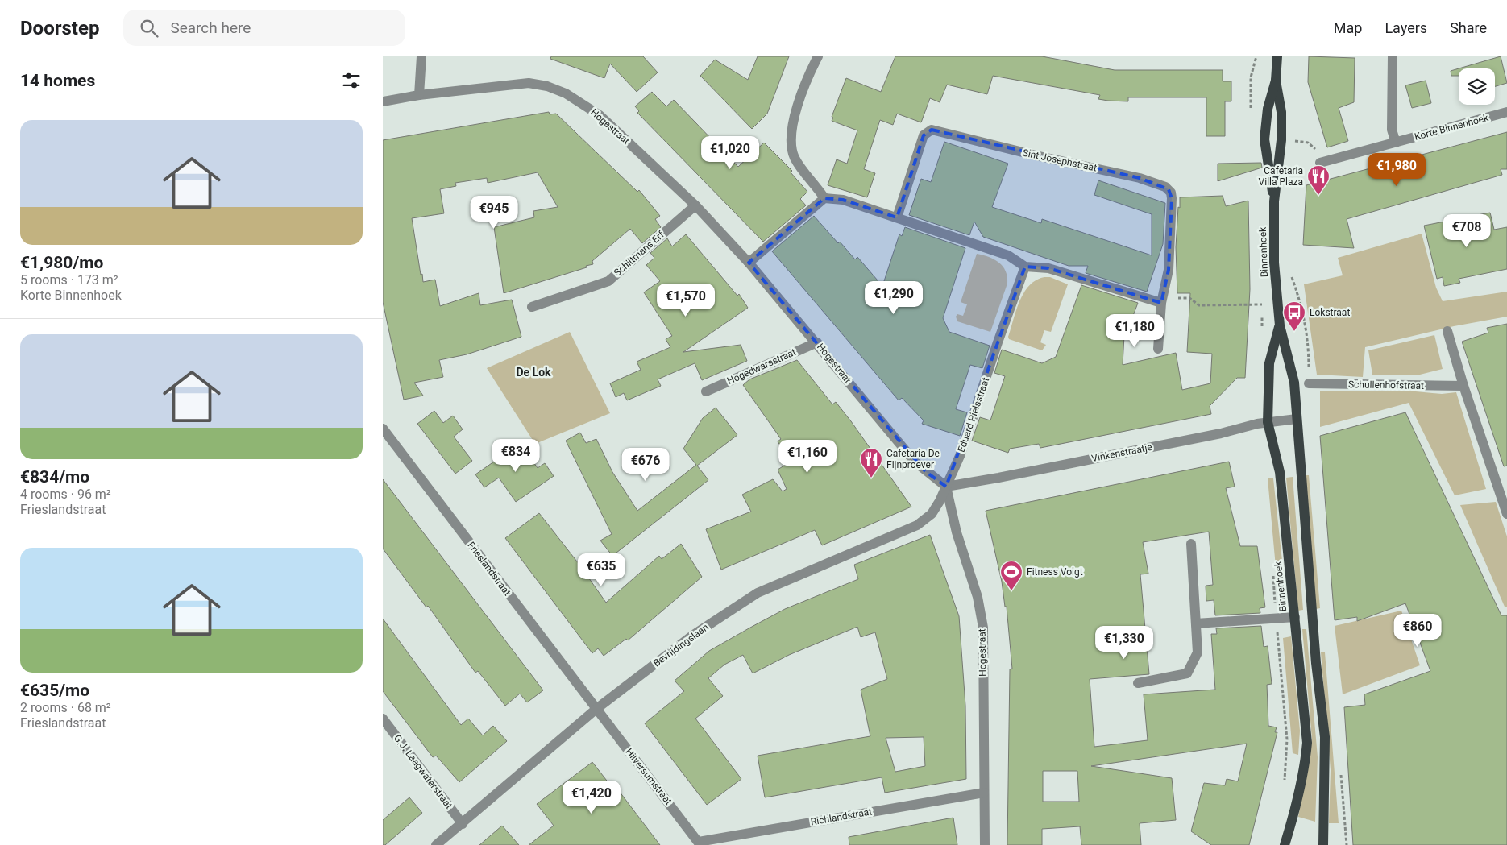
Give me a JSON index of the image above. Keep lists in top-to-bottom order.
{
  "streets": {
    "main road": ["Binnenhoek"],
    "street": [
      "Hogestraat",
      "Korte Binnenhoek",
      "Sint Josephstraat",
      "Schiltmans Erf",
      "Hogedwarsstraat",
      "Schullenhofstraat",
      "Eduard Pielsstraat",
      "Vinkenstraatje",
      "Frieslandstraat",
      "Bevrijdingslaan",
      "G.J. Laagwaterstraat",
      "Hilversumstraat",
      "Richlandstraat"
    ]
  },
  "crossings": [
    ["Hogestraat", "Schiltmans Erf"],
    ["Hogestraat", "Hogedwarsstraat"],
    ["Hogestraat", "Eduard Pielsstraat"],
    ["Hogestraat", "Vinkenstraatje"],
    ["Hogestraat", "Bevrijdingslaan"],
    ["Hogestraat", "Richlandstraat"],
    ["Binnenhoek", "Vinkenstraatje"],
    ["Eduard Pielsstraat", "Vinkenstraatje"],
    ["Eduard Pielsstraat", "Bevrijdingslaan"],
    ["Vinkenstraatje", "Bevrijdingslaan"],
    ["Frieslandstraat", "Bevrijdingslaan"],
    ["Frieslandstraat", "Hilversumstraat"],
    ["Bevrijdingslaan", "G.J. Laagwaterstraat"],
    ["Bevrijdingslaan", "Hilversumstraat"],
    ["Hilversumstraat", "Richlandstraat"]
  ],
  "districts": ["De Lok"],
  "places": {
    "restaurant": ["Cafetaria Villa Plaza", "Cafetaria De Fijnproever"],
    "bus stop": ["Lokstraat"],
    "sports": ["Fitness Voigt"]
  },
  "page": {
    "header": "Doorstep",
    "search": "Search here",
    "nav": ["Map", "Layers", "Share"],
    "heading": "14 homes",
    "list": [
      {
        "name": "€1,980/mo",
        "note": "5 rooms · 173 m² · Korte Binnenhoek"
      },
      {
        "name": "€834/mo",
        "note": "4 rooms · 96 m² · Frieslandstraat"
      },
      {
        "name": "€635/mo",
        "note": "2 rooms · 68 m² · Frieslandstraat"
      }
    ],
    "price": [
      "€1,020",
      "€1,980",
      "€945",
      "€708",
      "€1,290",
      "€1,570",
      "€1,180",
      "€834",
      "€1,160",
      "€676",
      "€635",
      "€860",
      "€1,330",
      "€1,420"
    ]
  }
}
